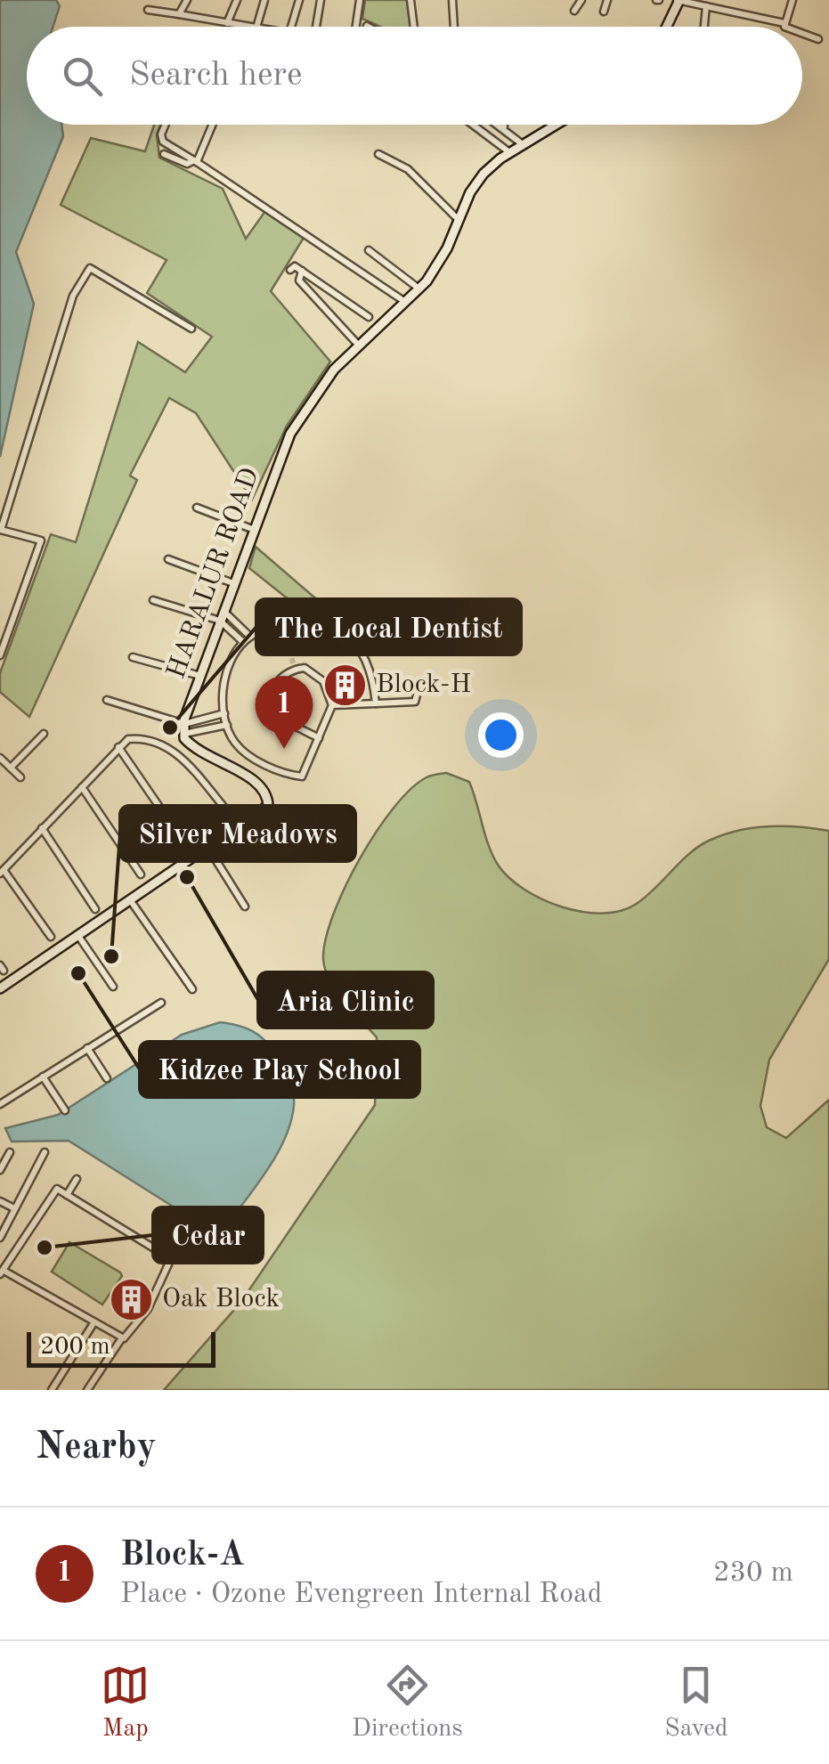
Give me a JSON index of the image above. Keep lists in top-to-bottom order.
{
  "streets": {
    "street": ["HARALUR ROAD"]
  },
  "places": {
    "building": ["Block-H", "Oak Block"],
    "other": [
      "The Local Dentist",
      "Aria Clinic",
      "Silver Meadows",
      "Kidzee Play School",
      "Cedar"
    ]
  },
  "scale_bar": "200 m",
  "page": {
    "search": "Search here",
    "pins": "1",
    "scale": "200 m",
    "heading": "Nearby",
    "list": [
      {
        "mark": "1",
        "name": "Block-A",
        "note": "Place · Ozone Evengreen Internal Road",
        "value": "230 m"
      }
    ],
    "nav": ["Map", "Directions", "Saved"]
  }
}
